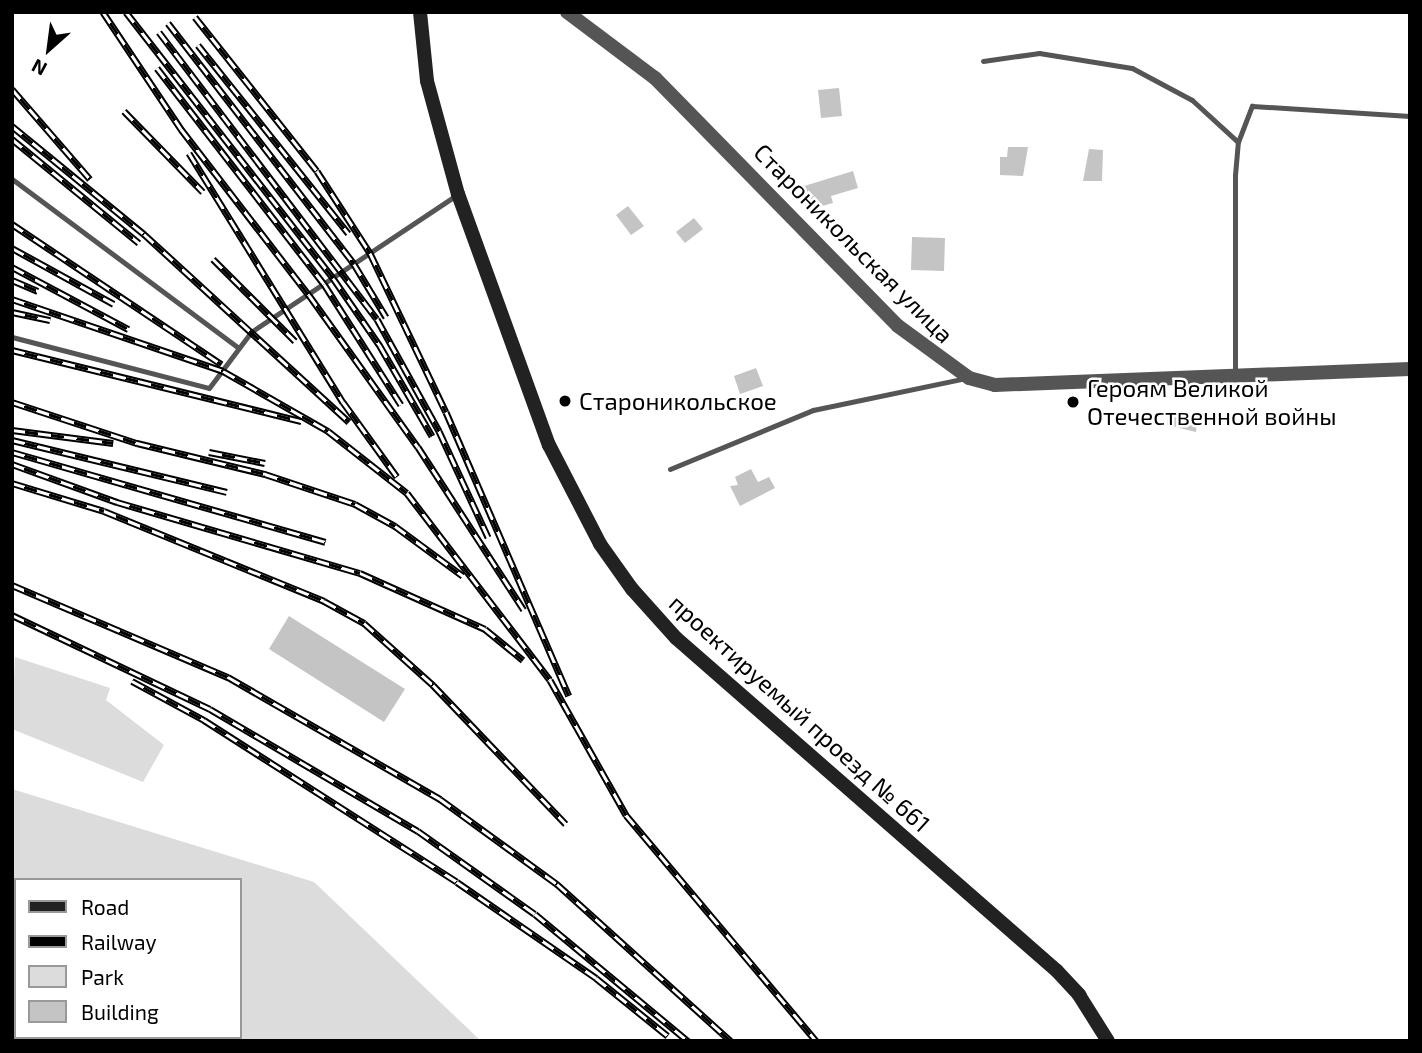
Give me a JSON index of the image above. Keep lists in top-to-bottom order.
{
  "streets": {
    "main road": ["проектируемый проезд № 661"],
    "street": ["Староникольская улица"]
  },
  "places": ["Староникольское", "Героям Великой Отечественной войны"],
  "legend": [
    "Road",
    "Railway",
    "Park",
    "Building"
  ],
  "north": "bottom left"
}
